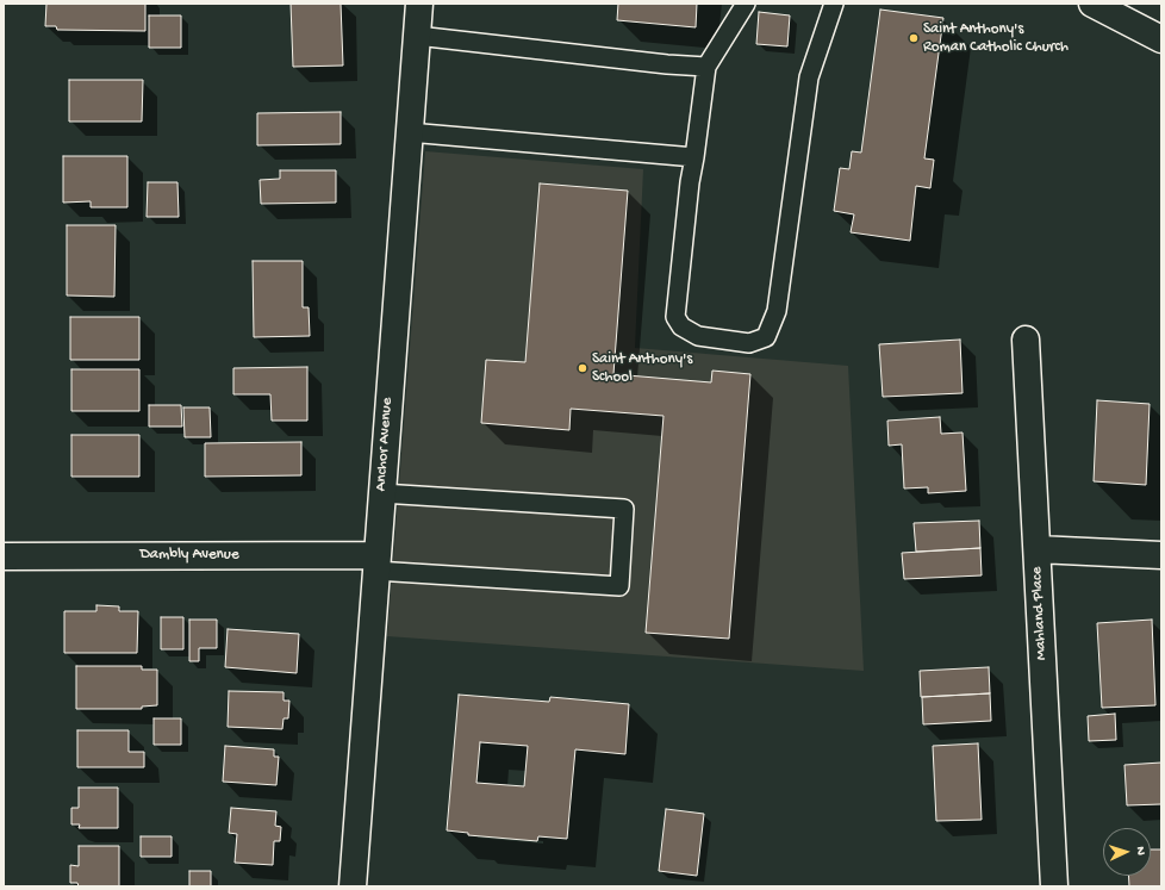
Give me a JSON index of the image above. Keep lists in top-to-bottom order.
{
  "streets": {
    "street": ["Anchor Avenue", "Dambly Avenue", "Mahland Place"]
  },
  "crossings": [
    ["Anchor Avenue", "Dambly Avenue"]
  ],
  "places": ["Saint Anthony's Roman Catholic Church", "Saint Anthony's School"],
  "north": "right"
}
